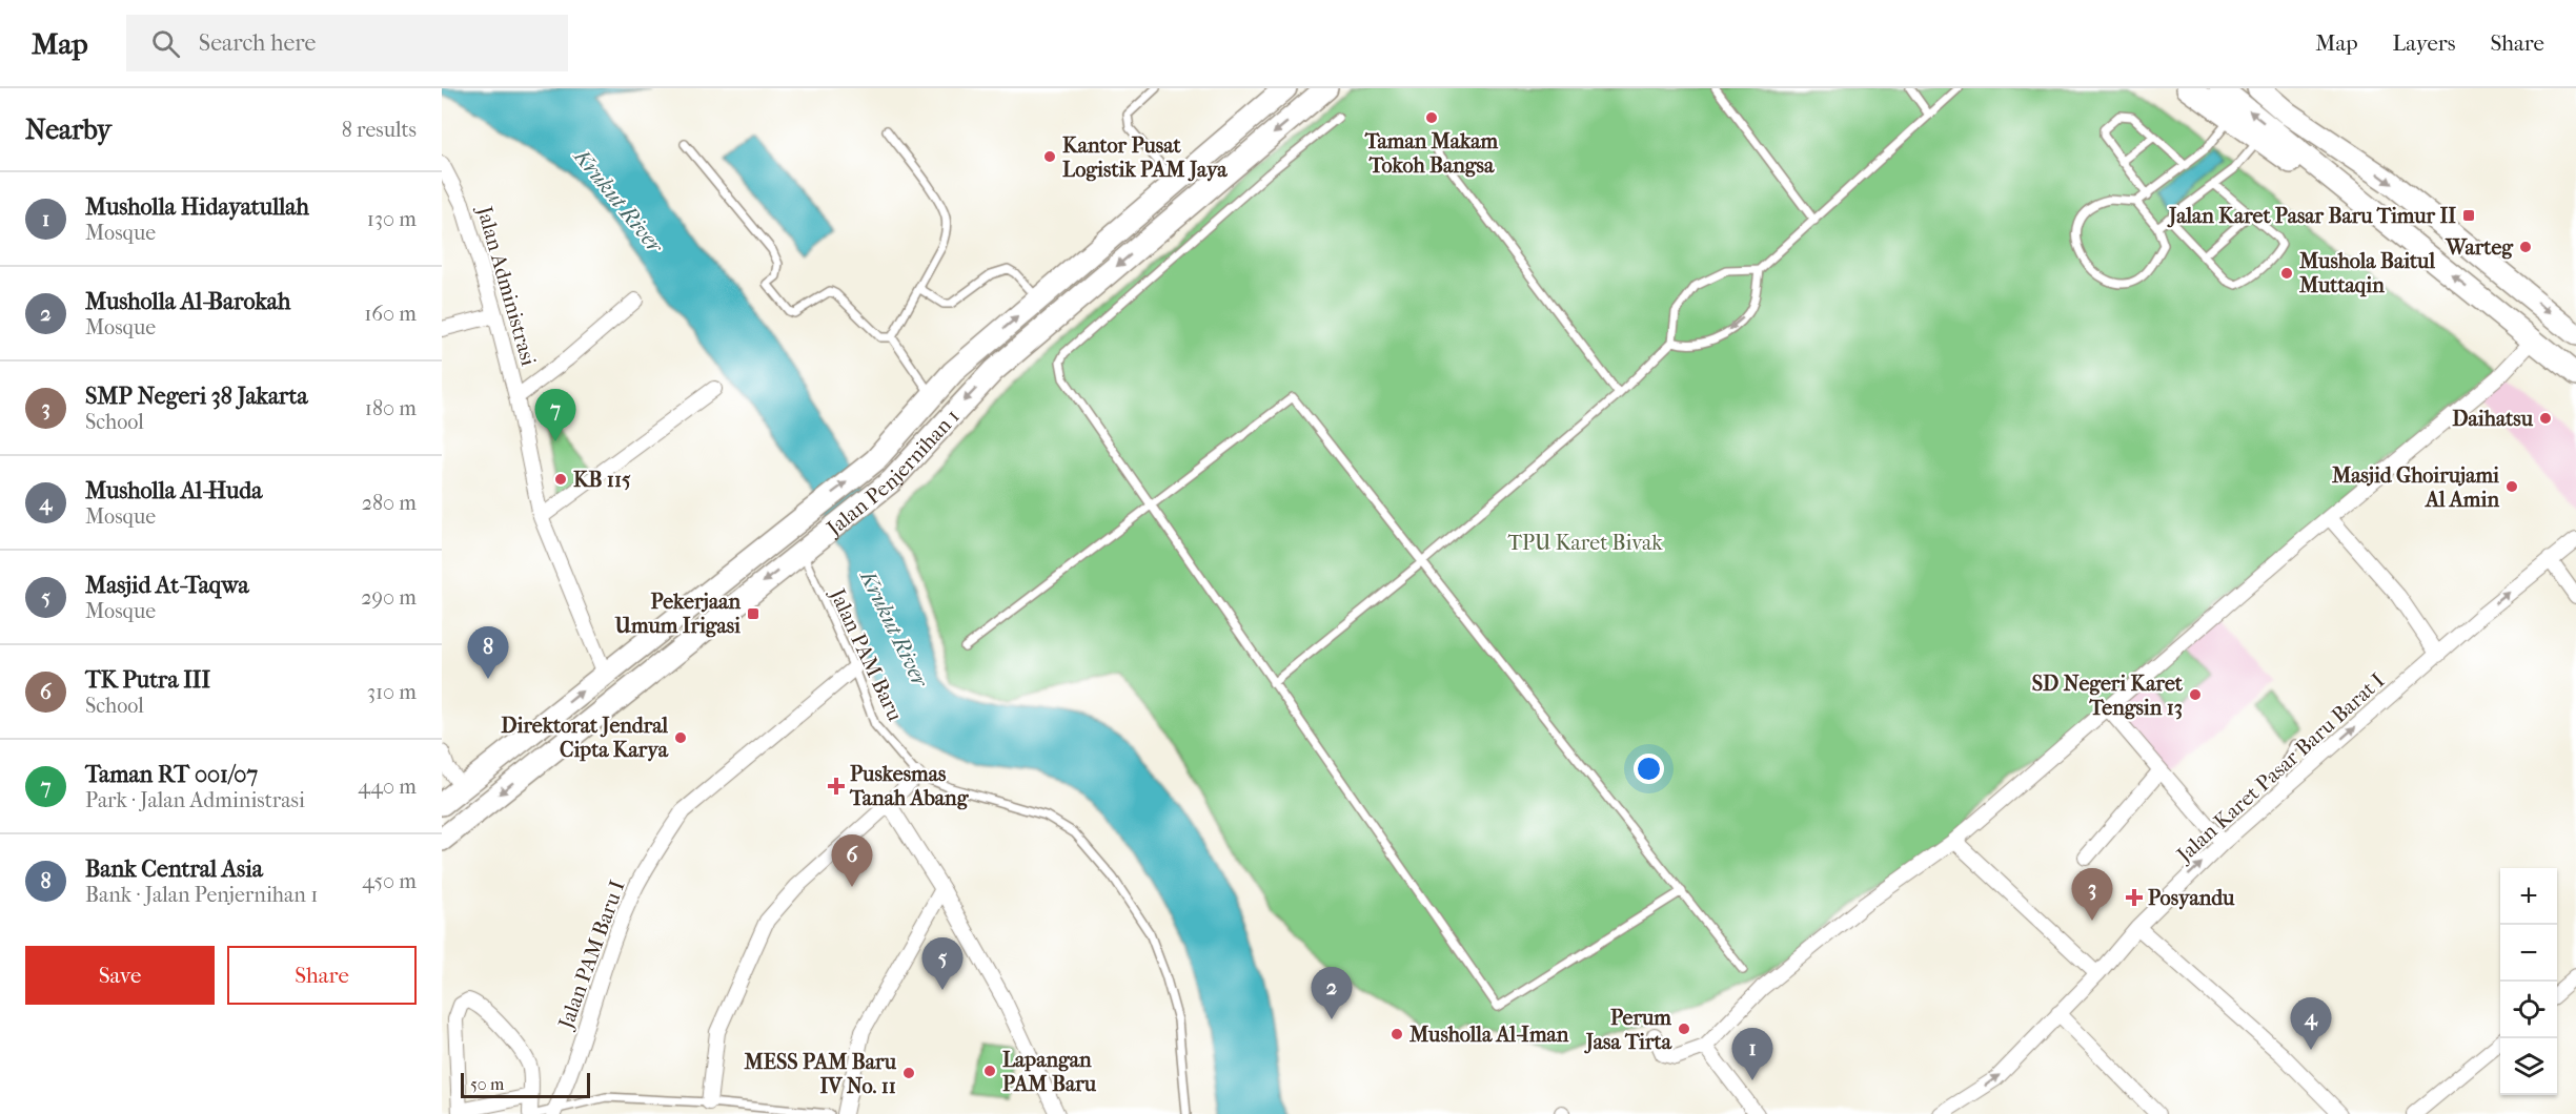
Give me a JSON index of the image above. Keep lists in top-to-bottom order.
{
  "streets": {
    "main road": ["Jalan Penjernihan 1"],
    "street": ["Jalan Administrasi", "Jalan Karet Pasar Baru Barat I", "Jalan PAM Baru I"],
    "lane": ["Jalan PAM Baru"]
  },
  "crossings": [
    ["Jalan Administrasi", "Jalan Penjernihan 1"],
    ["Jalan Penjernihan 1", "Jalan PAM Baru"],
    ["Jalan PAM Baru", "Jalan PAM Baru I"]
  ],
  "one_way": ["Jalan Karet Pasar Baru Barat I"],
  "water": ["Krukut River"],
  "parks": ["TPU Karet Bivak"],
  "places": {
    "other": [
      "Taman Makam Tokoh Bangsa",
      "Kantor Pusat Logistik PAM Jaya",
      "Warteg",
      "Mushola Baitul Muttaqin",
      "Daihatsu",
      "KB 115",
      "Masjid Ghoirujami Al Amin",
      "SD Negeri Karet Tengsin 13",
      "Direktorat Jendral Cipta Karya",
      "Perum Jasa Tirta",
      "Musholla Al-Iman",
      "Lapangan PAM Baru",
      "MESS PAM Baru IV No. 11"
    ],
    "transit": ["Jalan Karet Pasar Baru Timur II", "Pekerjaan Umum Irigasi"],
    "health": ["Puskesmas Tanah Abang", "Posyandu"]
  },
  "scale_bar": "50 m",
  "page": {
    "header": "Map",
    "search": "Search here",
    "nav": ["Map", "Layers", "Share"],
    "heading": ["Nearby", "8 results"],
    "list": [
      {
        "mark": "1",
        "name": "Musholla Hidayatullah",
        "note": "Mosque",
        "value": "130 m"
      },
      {
        "mark": "2",
        "name": "Musholla Al-Barokah",
        "note": "Mosque",
        "value": "160 m"
      },
      {
        "mark": "3",
        "name": "SMP Negeri 38 Jakarta",
        "note": "School",
        "value": "180 m"
      },
      {
        "mark": "4",
        "name": "Musholla Al-Huda",
        "note": "Mosque",
        "value": "280 m"
      },
      {
        "mark": "5",
        "name": "Masjid At-Taqwa",
        "note": "Mosque",
        "value": "290 m"
      },
      {
        "mark": "6",
        "name": "TK Putra III",
        "note": "School",
        "value": "310 m"
      },
      {
        "mark": "7",
        "name": "Taman RT 001/07",
        "note": "Park · Jalan Administrasi",
        "value": "440 m"
      },
      {
        "mark": "8",
        "name": "Bank Central Asia",
        "note": "Bank · Jalan Penjernihan 1",
        "value": "450 m"
      }
    ],
    "pins": [
      "7",
      "8",
      "6",
      "3",
      "5",
      "2",
      "4",
      "1"
    ],
    "map_buttons": ["+", "−"],
    "buttons": ["Save", "Share"],
    "scale": "50 m"
  }
}
